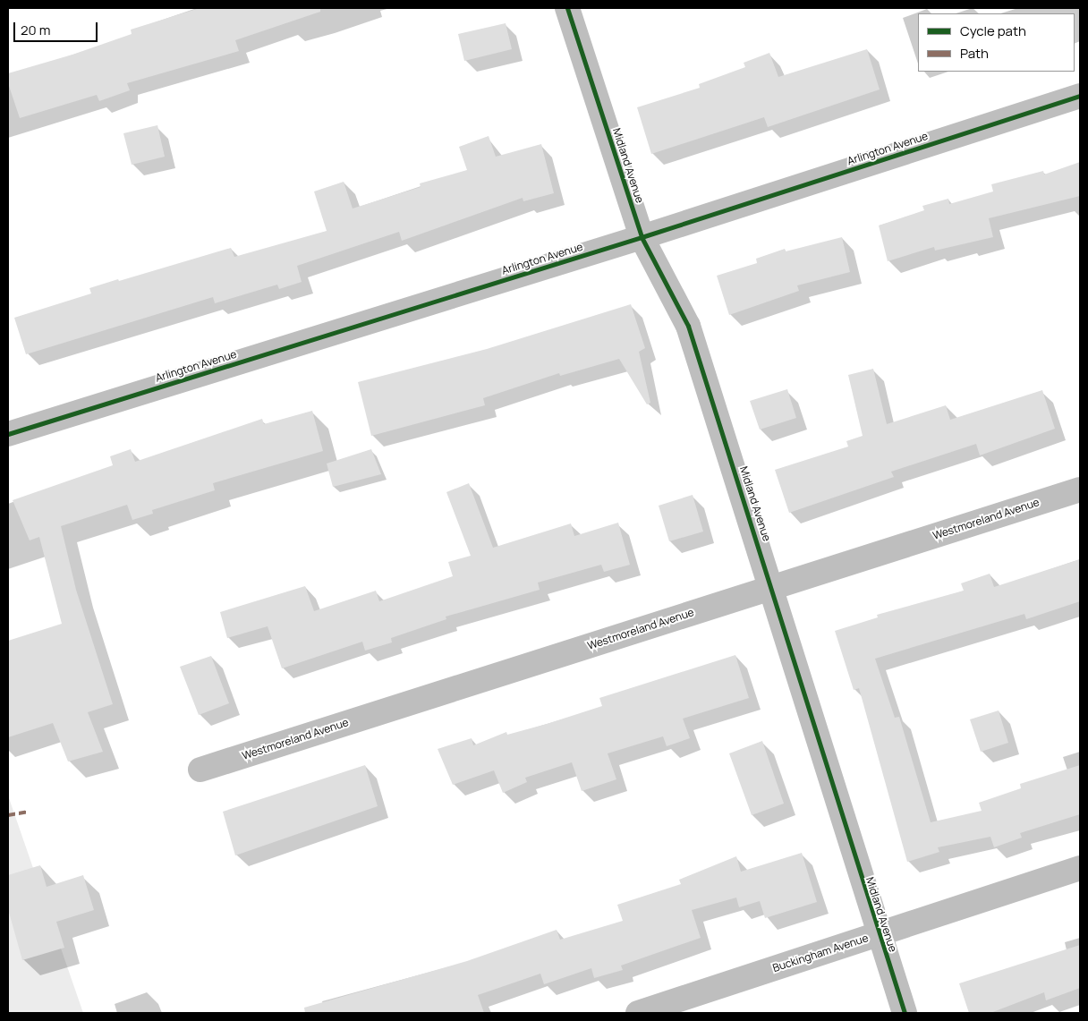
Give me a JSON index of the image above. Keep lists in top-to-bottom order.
{
  "streets": {
    "street": [
      "Arlington Avenue",
      "Midland Avenue",
      "Westmoreland Avenue",
      "Buckingham Avenue"
    ]
  },
  "crossings": [
    ["Arlington Avenue", "Midland Avenue"],
    ["Midland Avenue", "Westmoreland Avenue"],
    ["Midland Avenue", "Buckingham Avenue"]
  ],
  "legend": ["Cycle path", "Path"],
  "scale_bar": "20 m"
}
